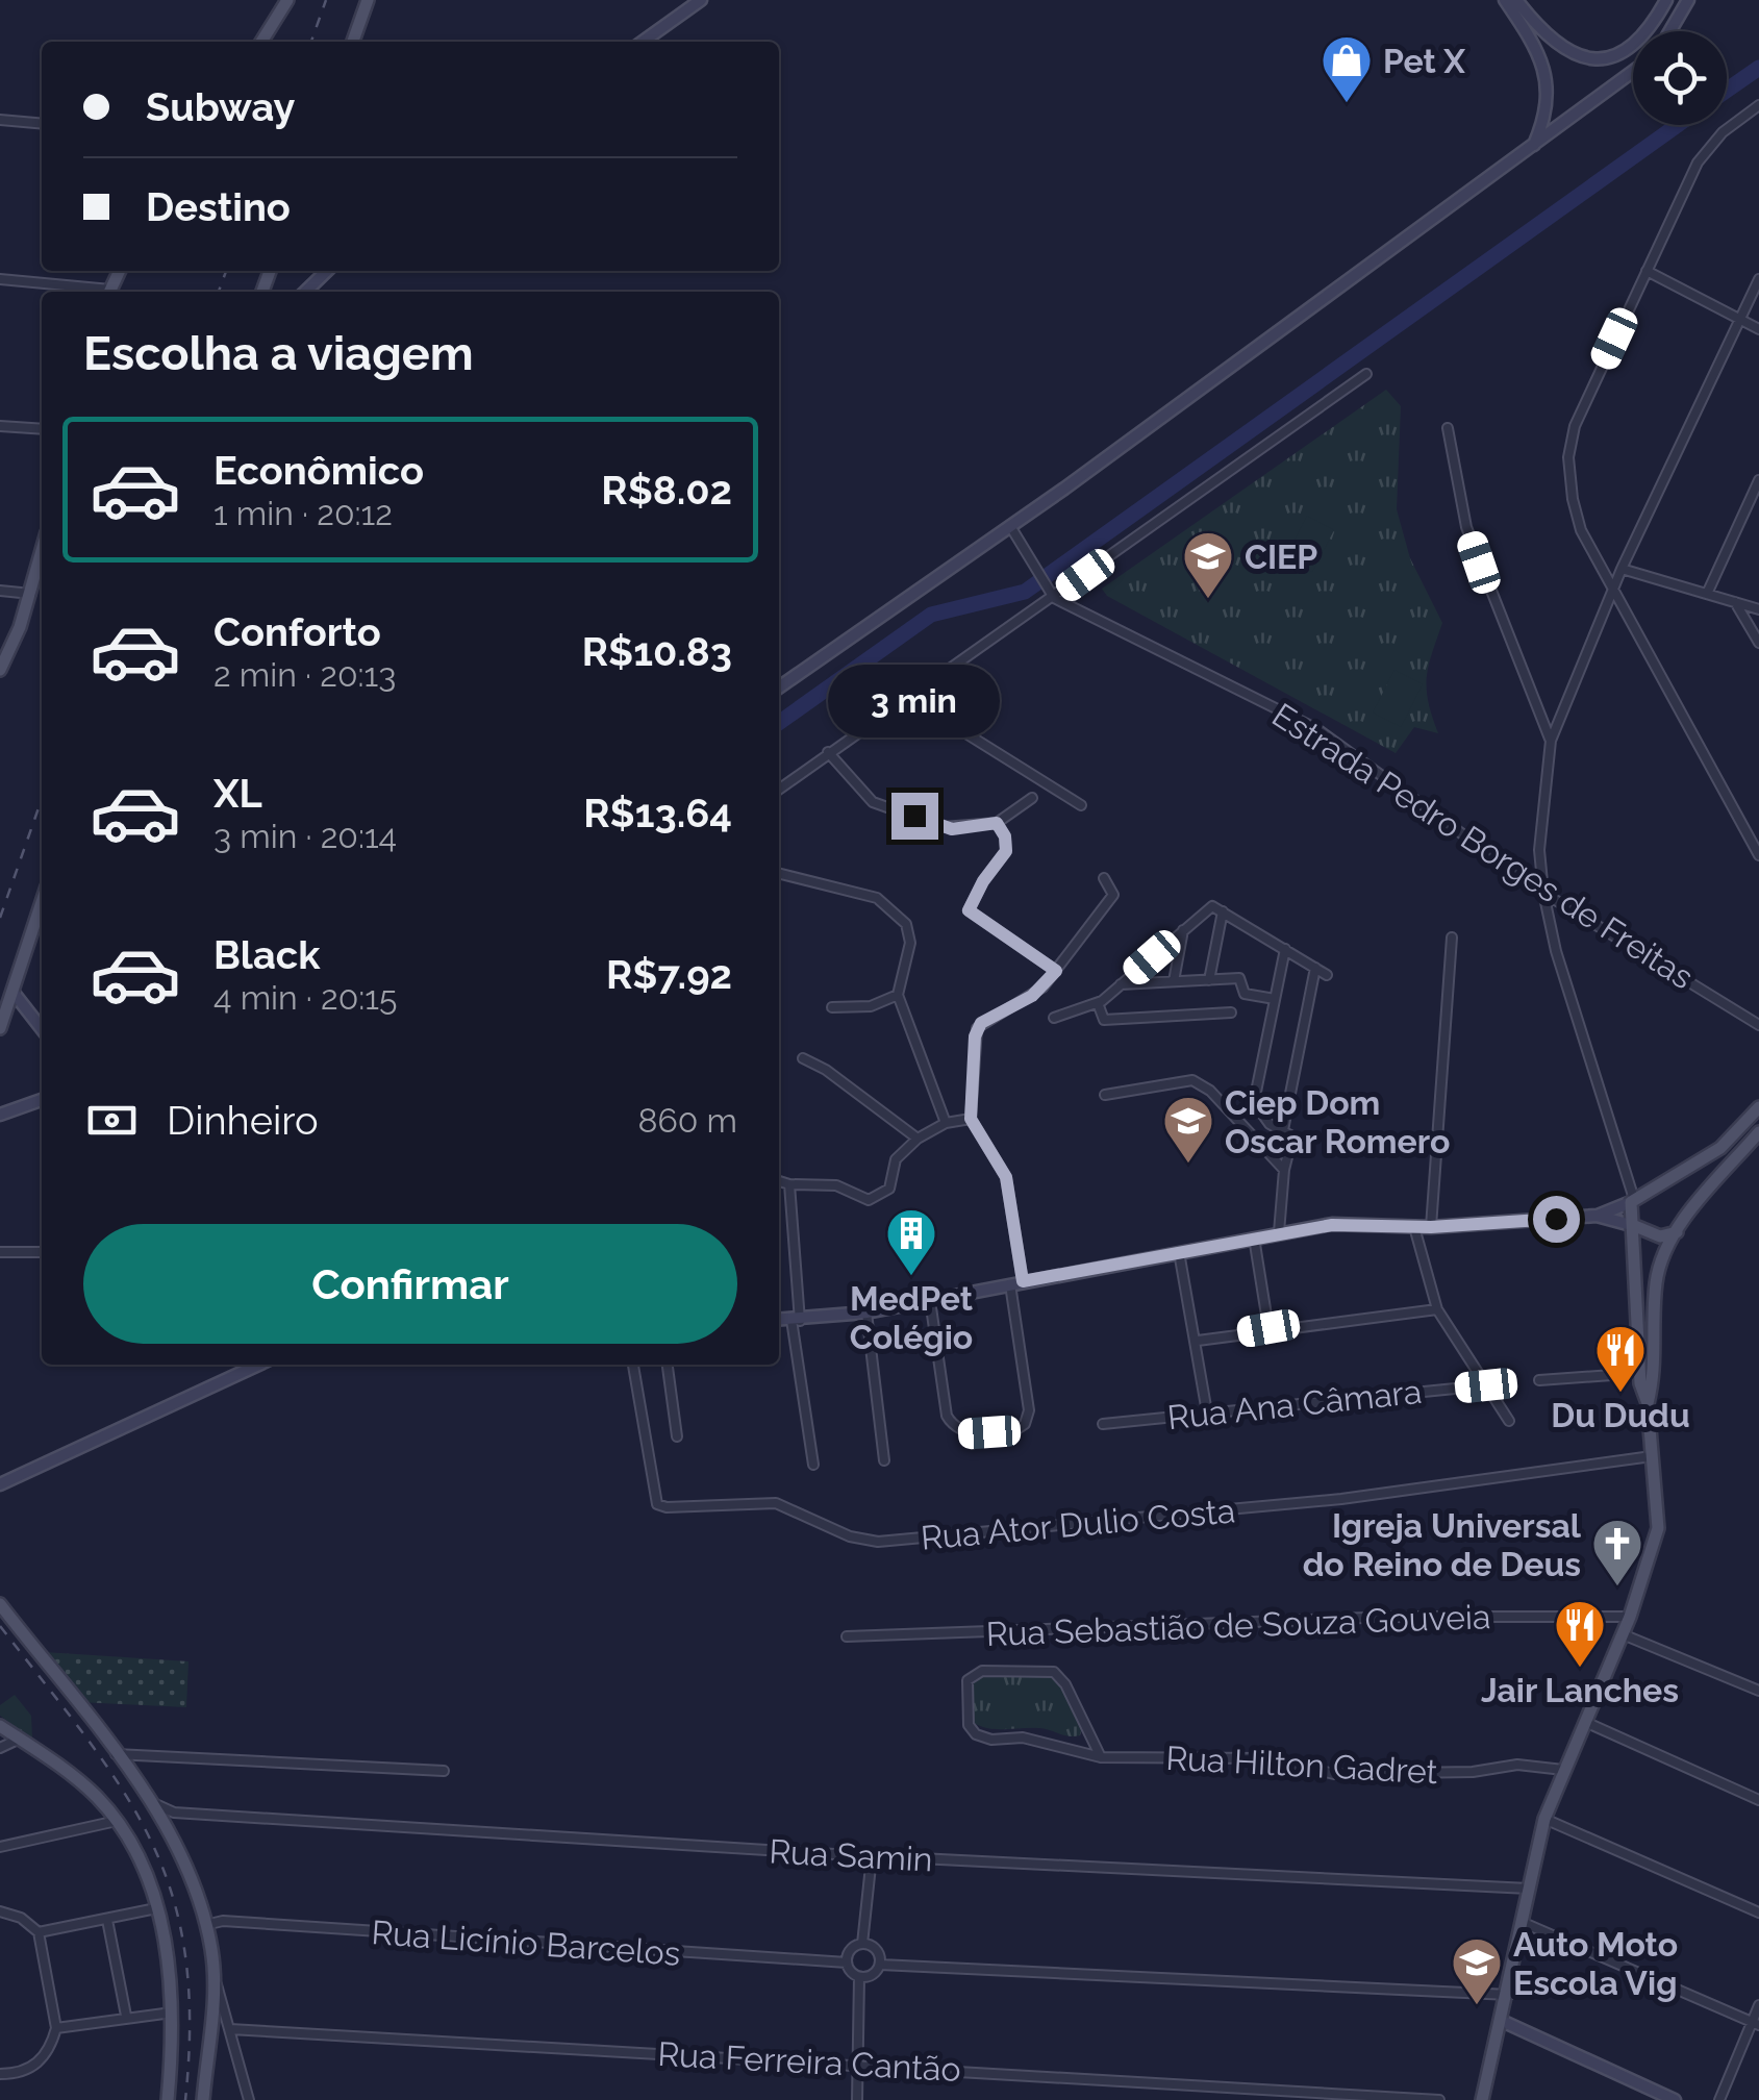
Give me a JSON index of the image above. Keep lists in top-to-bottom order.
{
  "streets": {
    "street": [
      "Estrada Pedro Borges de Freitas",
      "Rua Ana Câmara",
      "Rua Ator Dulio Costa",
      "Rua Sebastião de Souza Gouveia",
      "Rua Hilton Gadret",
      "Rua Samin",
      "Rua Licínio Barcelos",
      "Rua Ferreira Cantão"
    ]
  },
  "places": {
    "shop": ["Pet X"],
    "school or university": ["CIEP", "Ciep Dom Oscar Romero", "Auto Moto Escola Vig"],
    "building": ["MedPet Colégio"],
    "restaurant": ["Du Dudu", "Jair Lanches"],
    "church": ["Igreja Universal do Reino de Deus"]
  },
  "page": {
    "banner": ["Subway", "Destino"],
    "heading": "Escolha a viagem",
    "list": [
      {
        "name": "Econômico",
        "note": "1 min · 20:12",
        "value": "R$8.02"
      },
      {
        "name": "Conforto",
        "note": "2 min · 20:13",
        "value": "R$10.83"
      },
      {
        "name": "XL",
        "note": "3 min · 20:14",
        "value": "R$13.64"
      },
      {
        "name": "Black",
        "note": "4 min · 20:15",
        "value": "R$7.92"
      }
    ],
    "bubble": "3 min",
    "pay": ["Dinheiro", "860 m"],
    "buttons": "Confirmar"
  }
}
